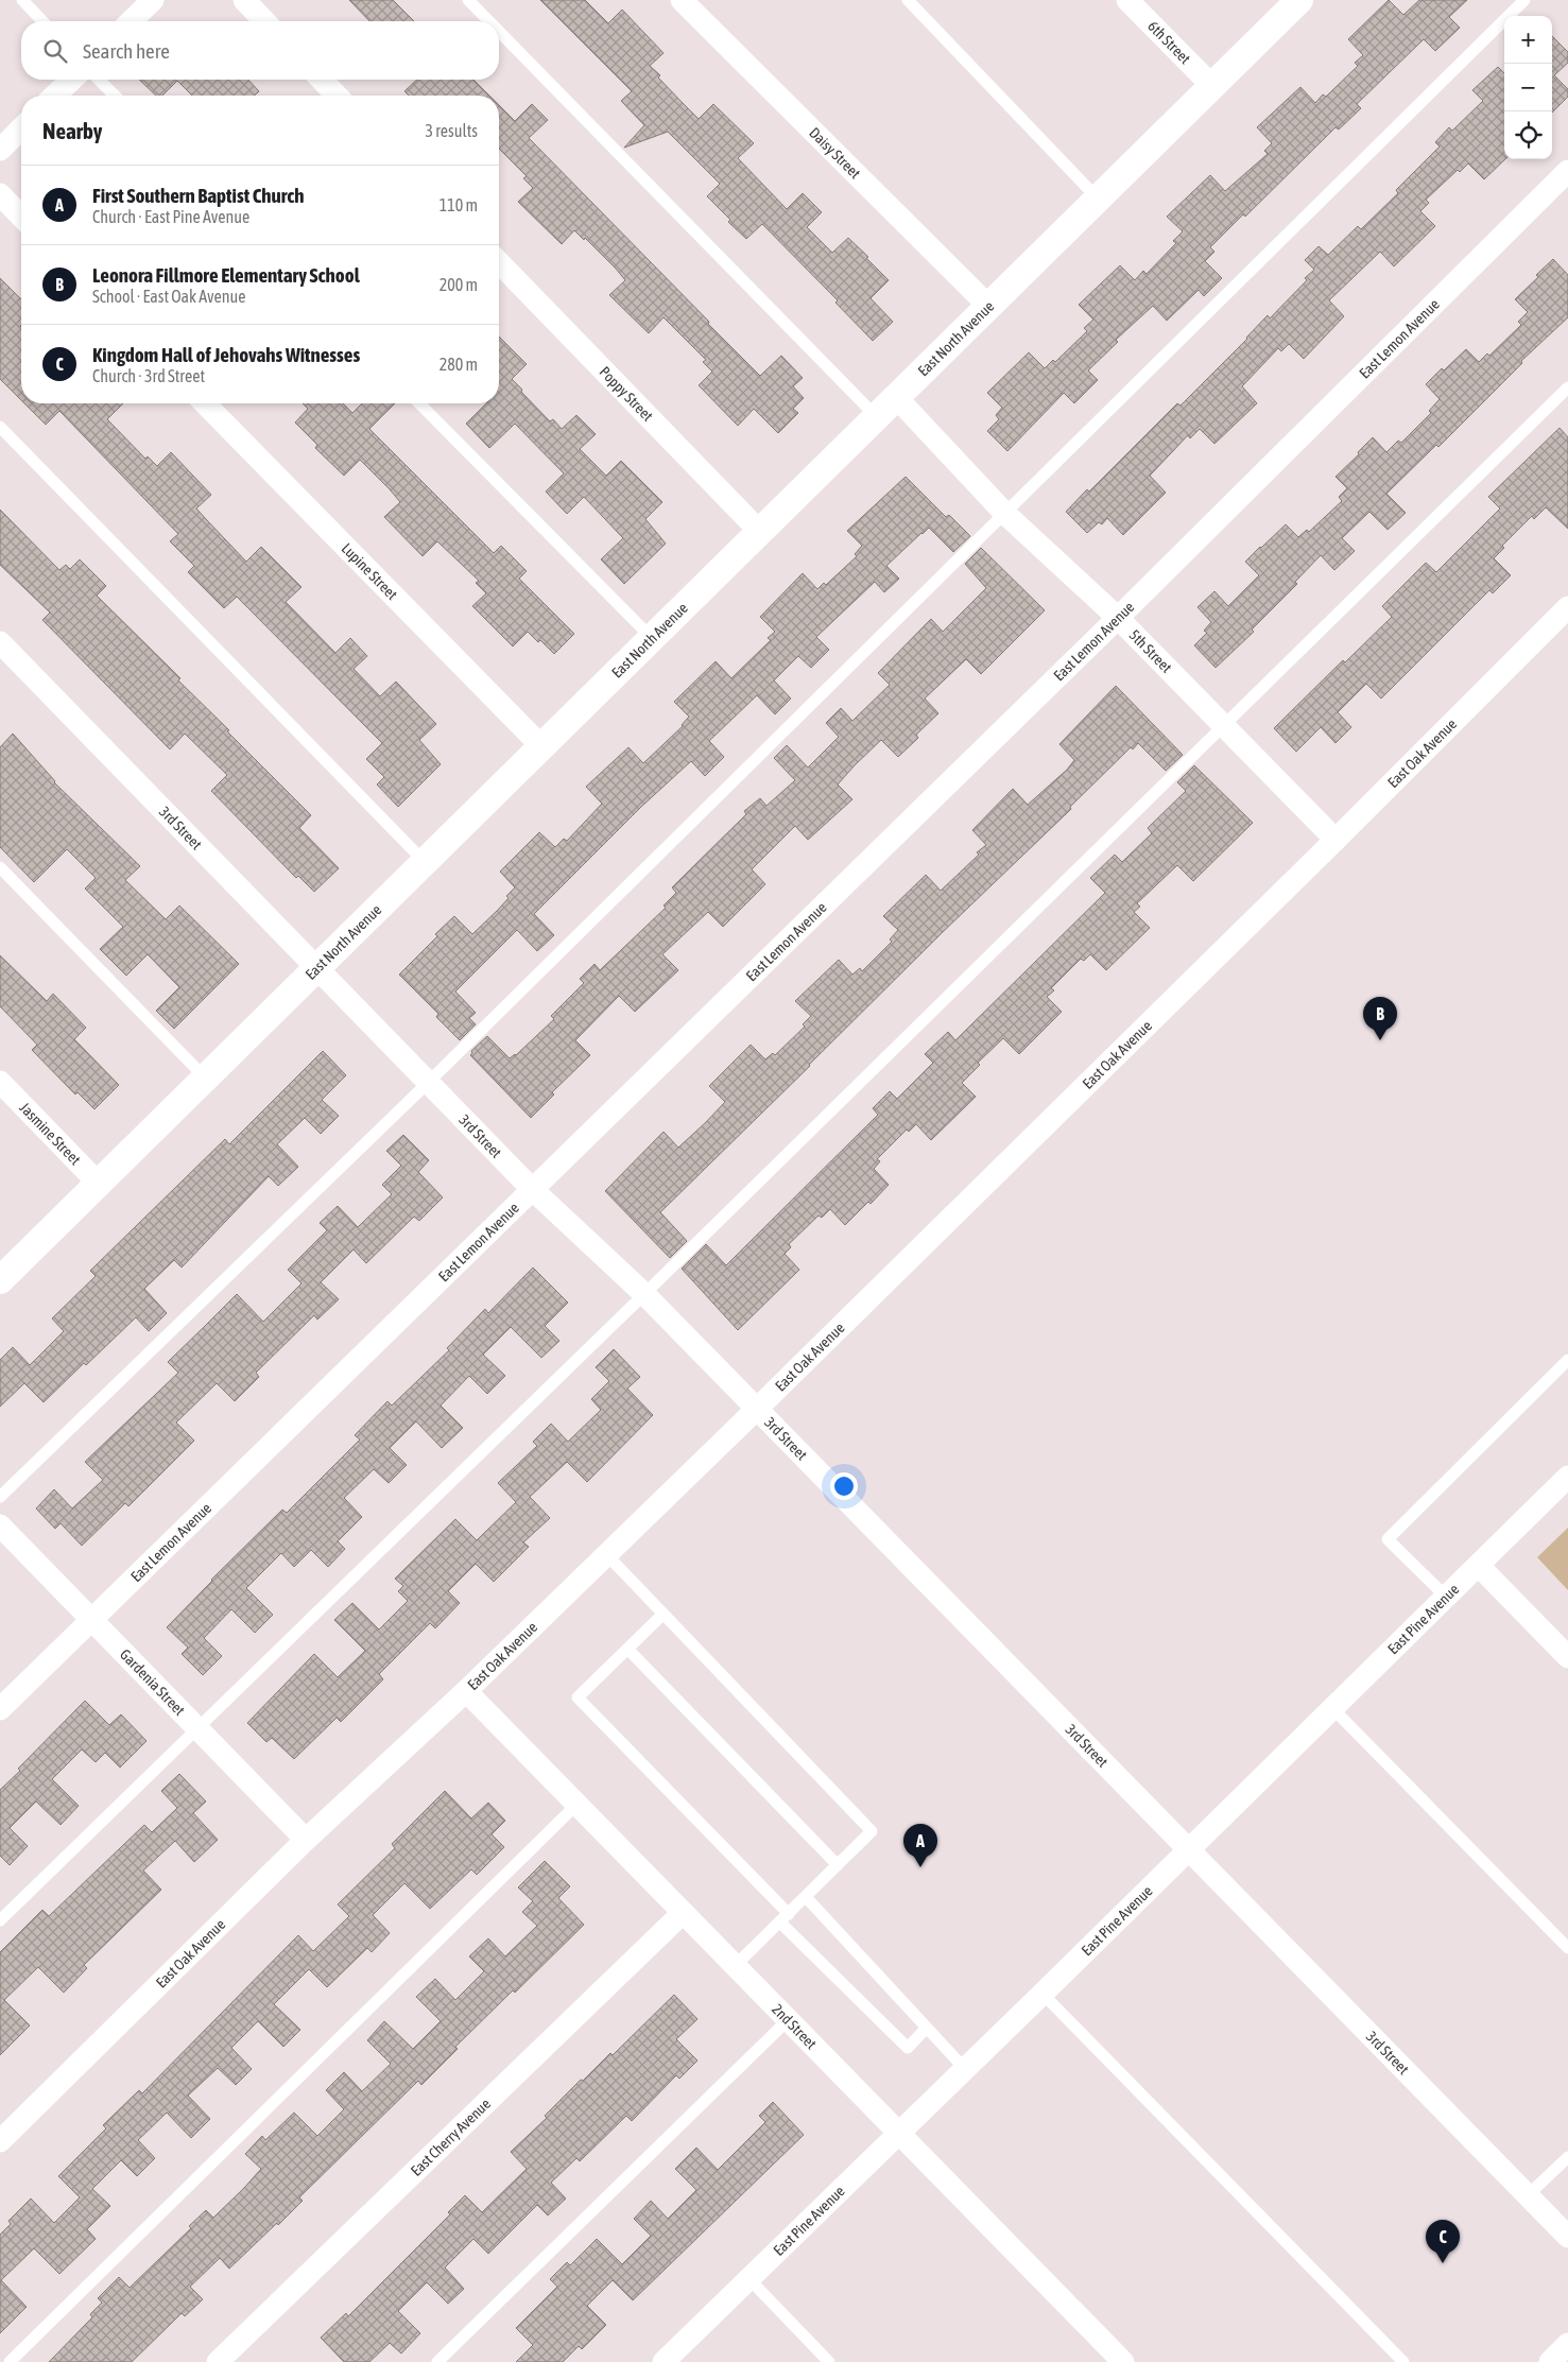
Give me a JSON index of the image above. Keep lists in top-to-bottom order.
{
  "streets": {
    "street": [
      "6th Street",
      "Daisy Street",
      "East North Avenue",
      "East Lemon Avenue",
      "Poppy Street",
      "Lupine Street",
      "5th Street",
      "East Oak Avenue",
      "3rd Street",
      "Jasmine Street",
      "East Pine Avenue",
      "Gardenia Street",
      "2nd Street",
      "East Cherry Avenue"
    ]
  },
  "crossings": [
    ["6th Street", "East North Avenue"],
    ["Daisy Street", "East North Avenue"],
    ["East North Avenue", "Poppy Street"],
    ["East North Avenue", "Lupine Street"],
    ["East North Avenue", "5th Street"],
    ["East North Avenue", "3rd Street"],
    ["East North Avenue", "Jasmine Street"],
    ["East Lemon Avenue", "5th Street"],
    ["East Lemon Avenue", "3rd Street"],
    ["East Lemon Avenue", "Gardenia Street"],
    ["5th Street", "East Oak Avenue"],
    ["East Oak Avenue", "3rd Street"],
    ["East Oak Avenue", "Gardenia Street"],
    ["East Oak Avenue", "2nd Street"],
    ["3rd Street", "East Pine Avenue"],
    ["East Pine Avenue", "2nd Street"],
    ["2nd Street", "East Cherry Avenue"]
  ],
  "page": {
    "map_buttons": ["+", "−"],
    "search": "Search here",
    "heading": ["Nearby", "3 results"],
    "list": [
      {
        "mark": "A",
        "name": "First Southern Baptist Church",
        "note": "Church · East Pine Avenue",
        "value": "110 m"
      },
      {
        "mark": "B",
        "name": "Leonora Fillmore Elementary School",
        "note": "School · East Oak Avenue",
        "value": "200 m"
      },
      {
        "mark": "C",
        "name": "Kingdom Hall of Jehovahs Witnesses",
        "note": "Church · 3rd Street",
        "value": "280 m"
      }
    ],
    "pins": ["B", "A", "C"]
  }
}
